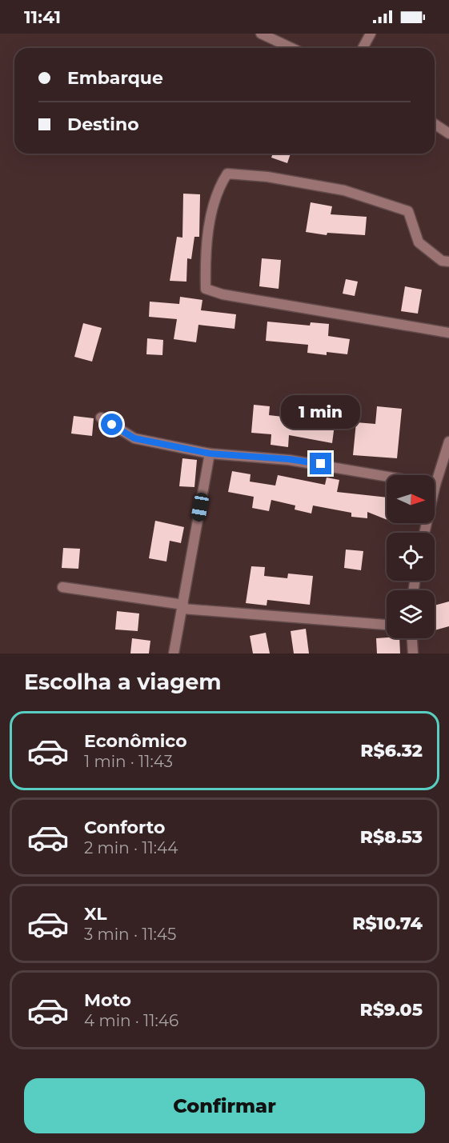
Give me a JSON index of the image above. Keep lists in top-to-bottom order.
{
  "north": "right",
  "page": {
    "status": "11:41",
    "banner": ["Embarque", "Destino"],
    "bubble": "1 min",
    "heading": "Escolha a viagem",
    "list": [
      {
        "name": "Econômico",
        "note": "1 min · 11:43",
        "value": "R$6.32"
      },
      {
        "name": "Conforto",
        "note": "2 min · 11:44",
        "value": "R$8.53"
      },
      {
        "name": "XL",
        "note": "3 min · 11:45",
        "value": "R$10.74"
      },
      {
        "name": "Moto",
        "note": "4 min · 11:46",
        "value": "R$9.05"
      }
    ],
    "buttons": "Confirmar"
  }
}
